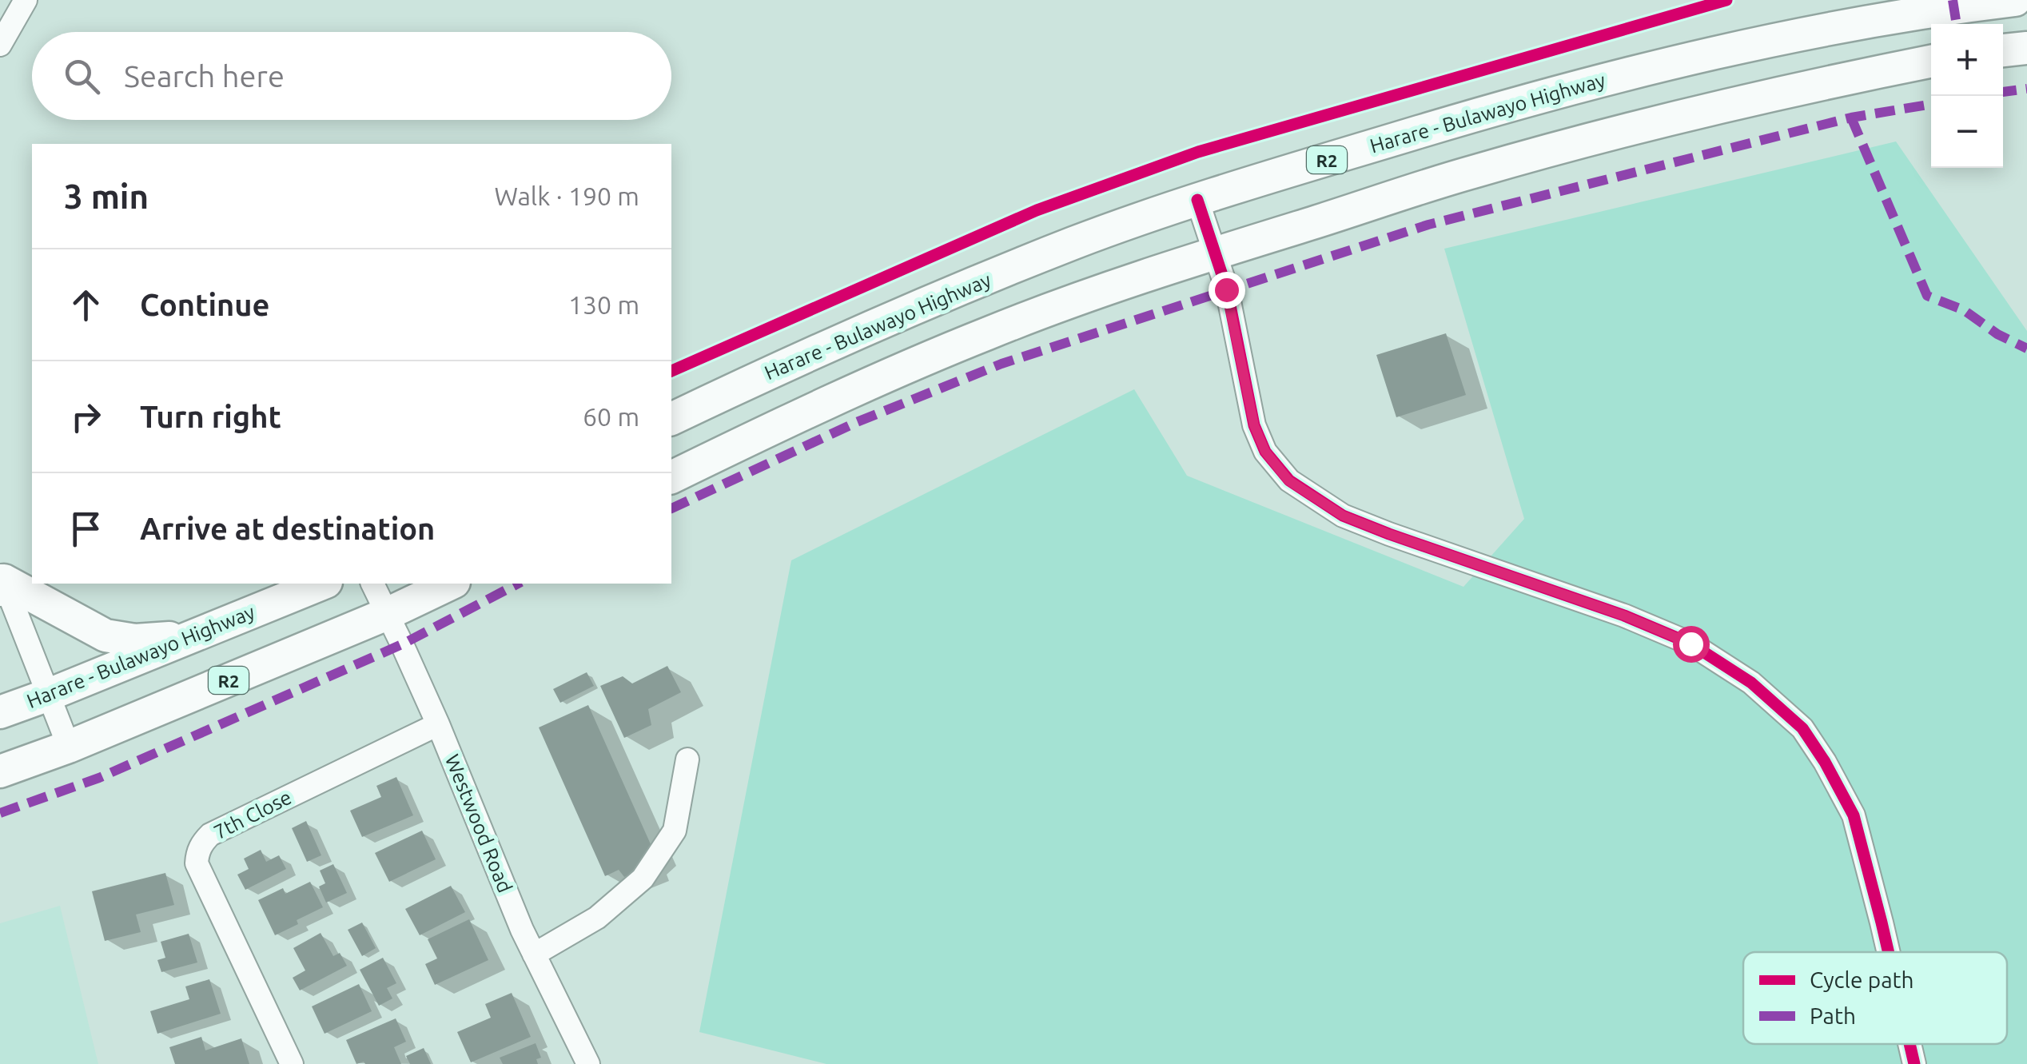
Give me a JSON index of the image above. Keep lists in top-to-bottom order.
{
  "streets": {
    "highway": ["Harare - Bulawayo Highway", "R2"],
    "street": ["7th Close", "Westwood Road"]
  },
  "crossings": [
    ["R2", "Westwood Road"],
    ["7th Close", "Westwood Road"]
  ],
  "legend": ["Cycle path", "Path"],
  "page": {
    "map_buttons": ["+", "−"],
    "search": "Search here",
    "heading": ["3 min", "Walk · 190 m"],
    "list": [
      ["Continue", "130 m"],
      ["Turn right", "60 m"],
      "Arrive at destination"
    ]
  }
}
